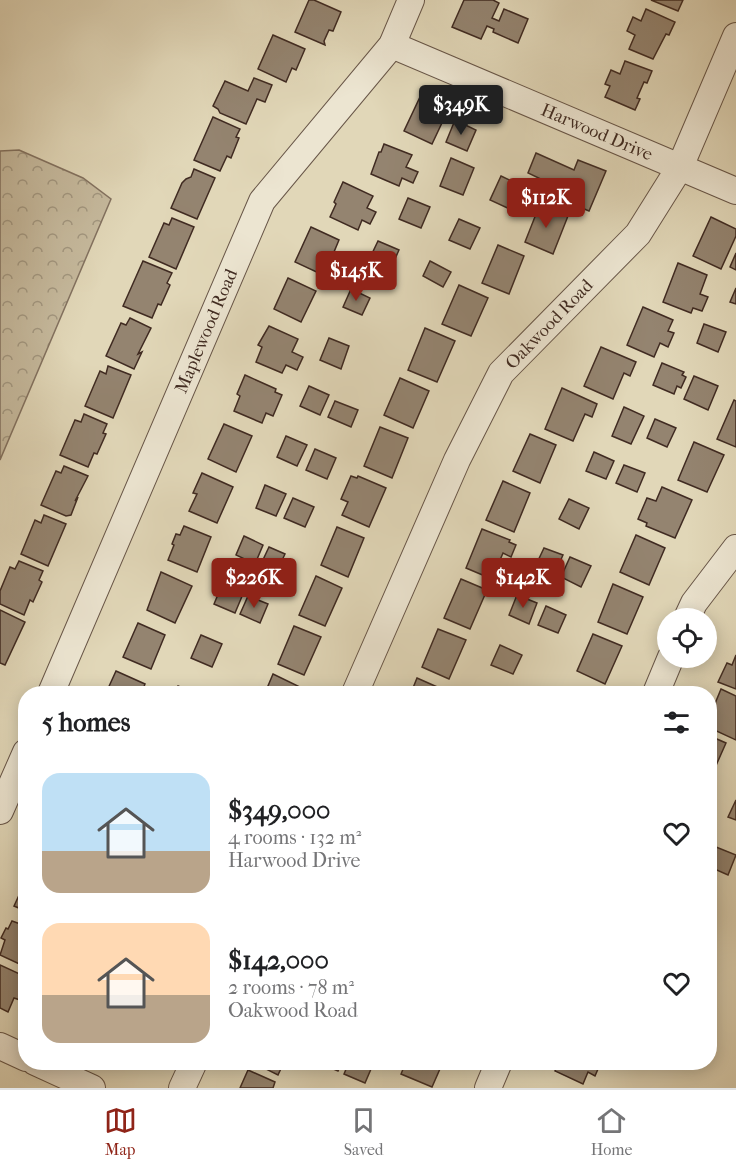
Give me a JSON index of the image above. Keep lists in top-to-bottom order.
{
  "streets": {
    "street": ["Harwood Drive", "Oakwood Road", "Maplewood Road"]
  },
  "crossings": [
    ["Harwood Drive", "Oakwood Road"],
    ["Harwood Drive", "Maplewood Road"]
  ],
  "page": {
    "price": [
      "$349K",
      "$112K",
      "$145K",
      "$226K",
      "$142K"
    ],
    "heading": "5 homes",
    "list": [
      {
        "name": "$349,000",
        "note": "4 rooms · 132 m² · Harwood Drive"
      },
      {
        "name": "$142,000",
        "note": "2 rooms · 78 m² · Oakwood Road"
      }
    ],
    "tabs": ["Map", "Saved", "Home"]
  }
}
